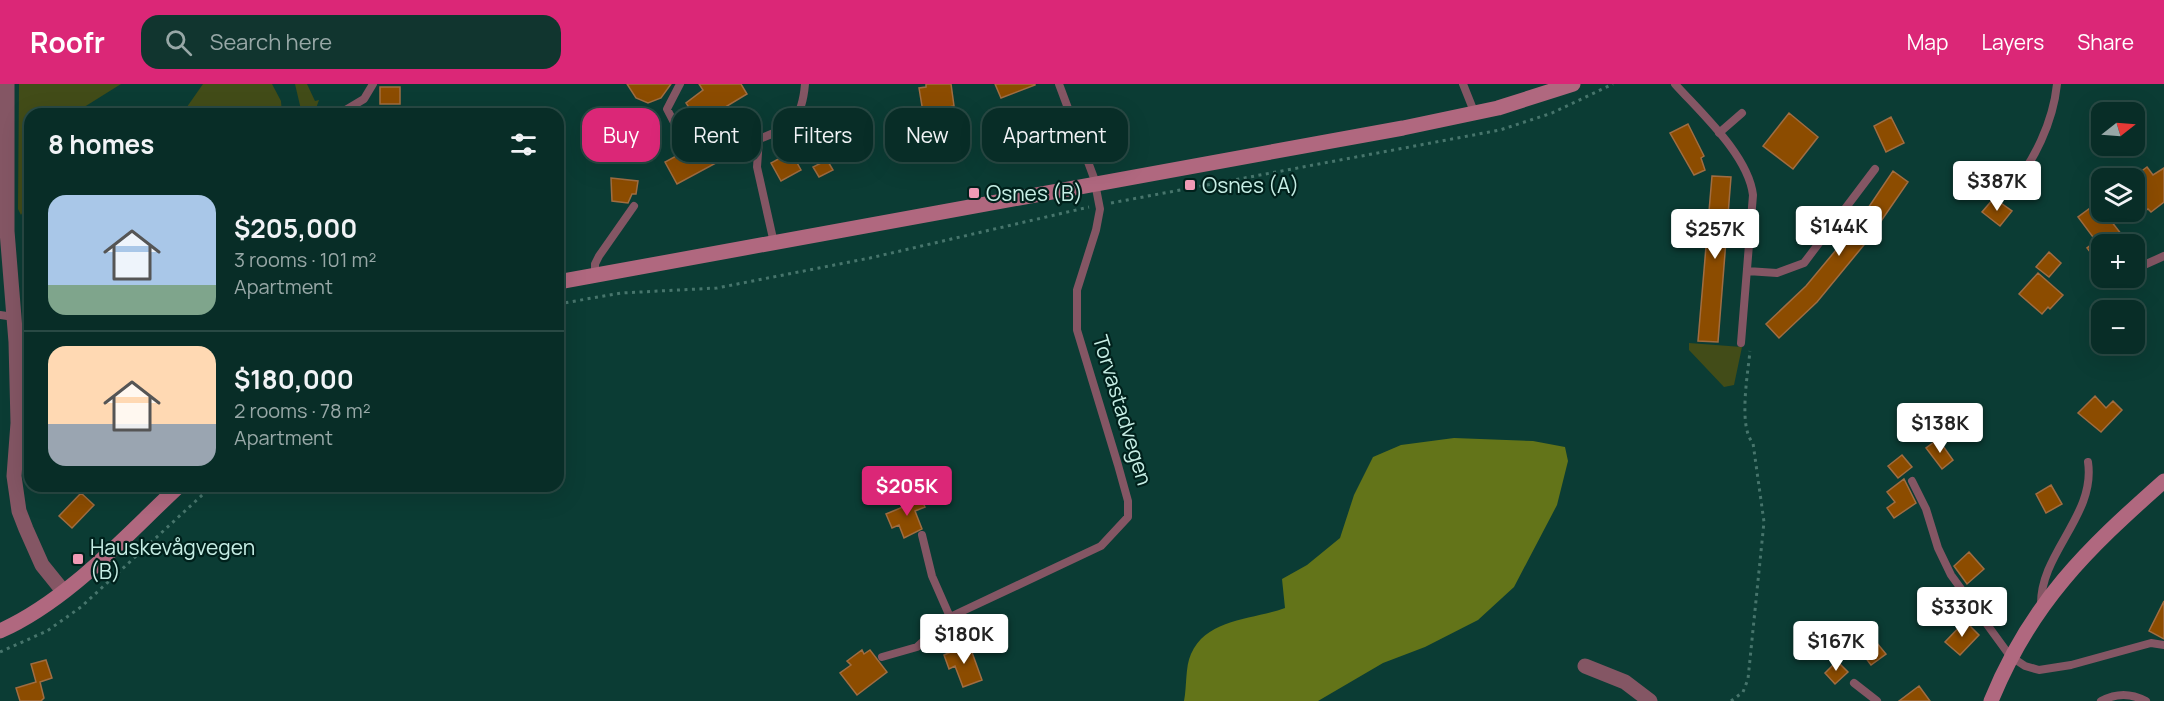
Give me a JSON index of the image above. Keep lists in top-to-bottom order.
{
  "streets": {
    "lane": ["Torvastadvegen"]
  },
  "places": {
    "transit": ["Osnes (A)", "Osnes (B)", "Hauskevågvegen (B)"]
  },
  "north": "right",
  "page": {
    "header": "Roofr",
    "search": "Search here",
    "nav": ["Map", "Layers", "Share"],
    "map_buttons": ["+", "−"],
    "chip": [
      "Buy",
      "Rent",
      "Filters",
      "New",
      "Apartment"
    ],
    "heading": "8 homes",
    "price": [
      "$387K",
      "$144K",
      "$257K",
      "$138K",
      "$205K",
      "$330K",
      "$180K",
      "$167K"
    ],
    "list": [
      {
        "name": "$205,000",
        "note": "3 rooms · 101 m² · Apartment"
      },
      {
        "name": "$180,000",
        "note": "2 rooms · 78 m² · Apartment"
      }
    ]
  }
}
